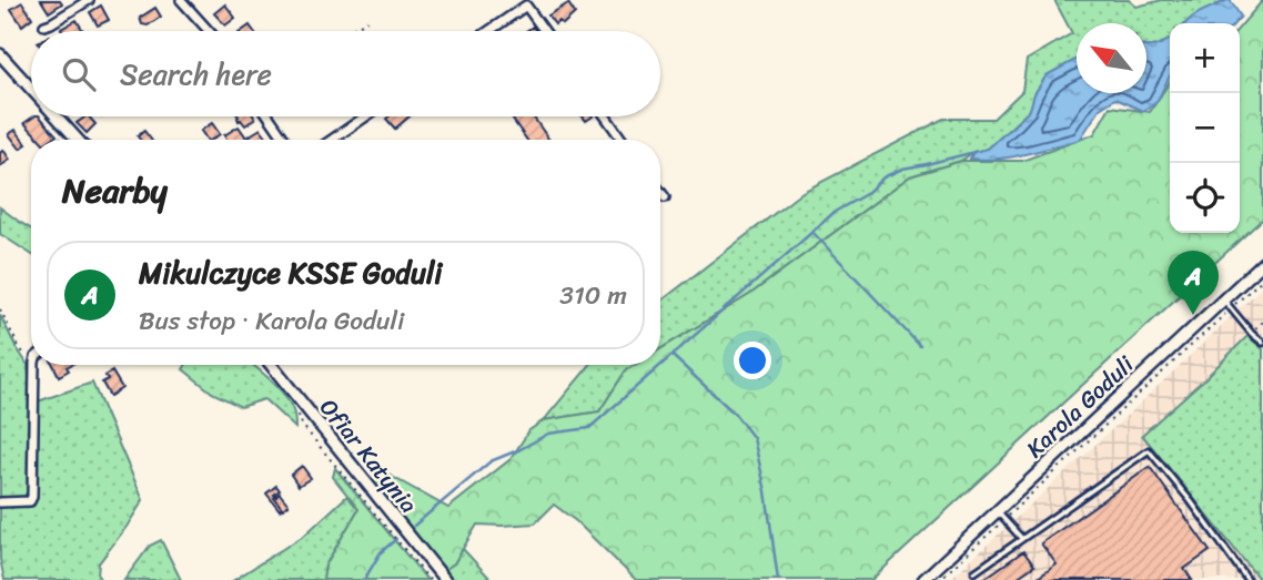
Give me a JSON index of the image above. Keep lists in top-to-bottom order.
{
  "streets": {
    "street": ["Karola Goduli", "Ofiar Katynia"]
  },
  "north": "top left",
  "page": {
    "map_buttons": ["+", "−"],
    "search": "Search here",
    "heading": "Nearby",
    "list": [
      {
        "mark": "A",
        "name": "Mikulczyce KSSE Goduli",
        "note": "Bus stop · Karola Goduli",
        "value": "310 m"
      }
    ],
    "pins": "A"
  }
}
